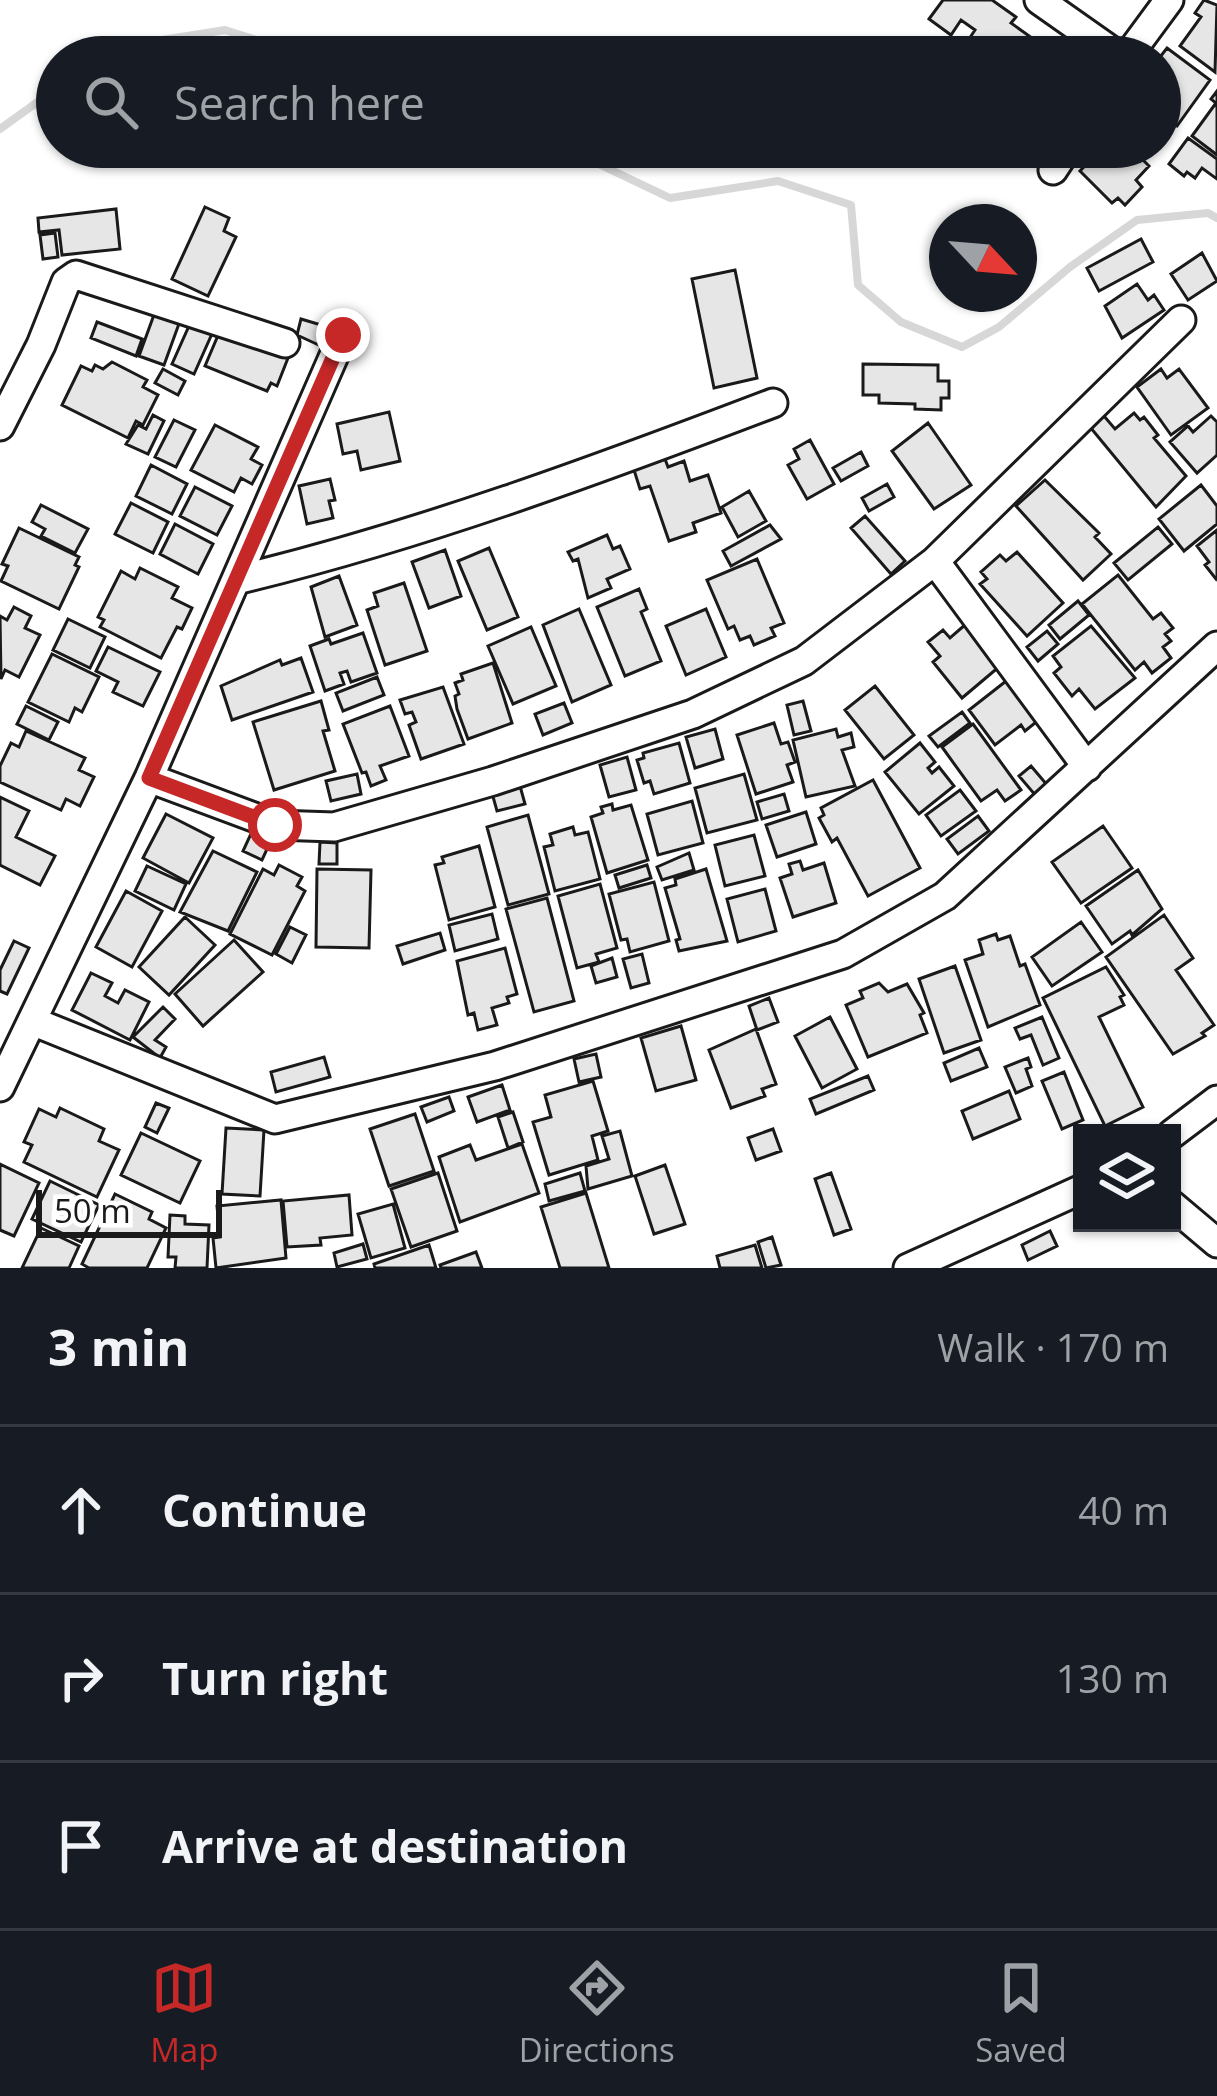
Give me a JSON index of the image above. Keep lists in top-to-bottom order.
{
  "scale_bar": "50 m",
  "north": "bottom right",
  "page": {
    "search": "Search here",
    "scale": "50 m",
    "heading": ["3 min", "Walk · 170 m"],
    "list": [
      ["Continue", "40 m"],
      ["Turn right", "130 m"],
      "Arrive at destination"
    ],
    "nav": ["Map", "Directions", "Saved"]
  }
}
